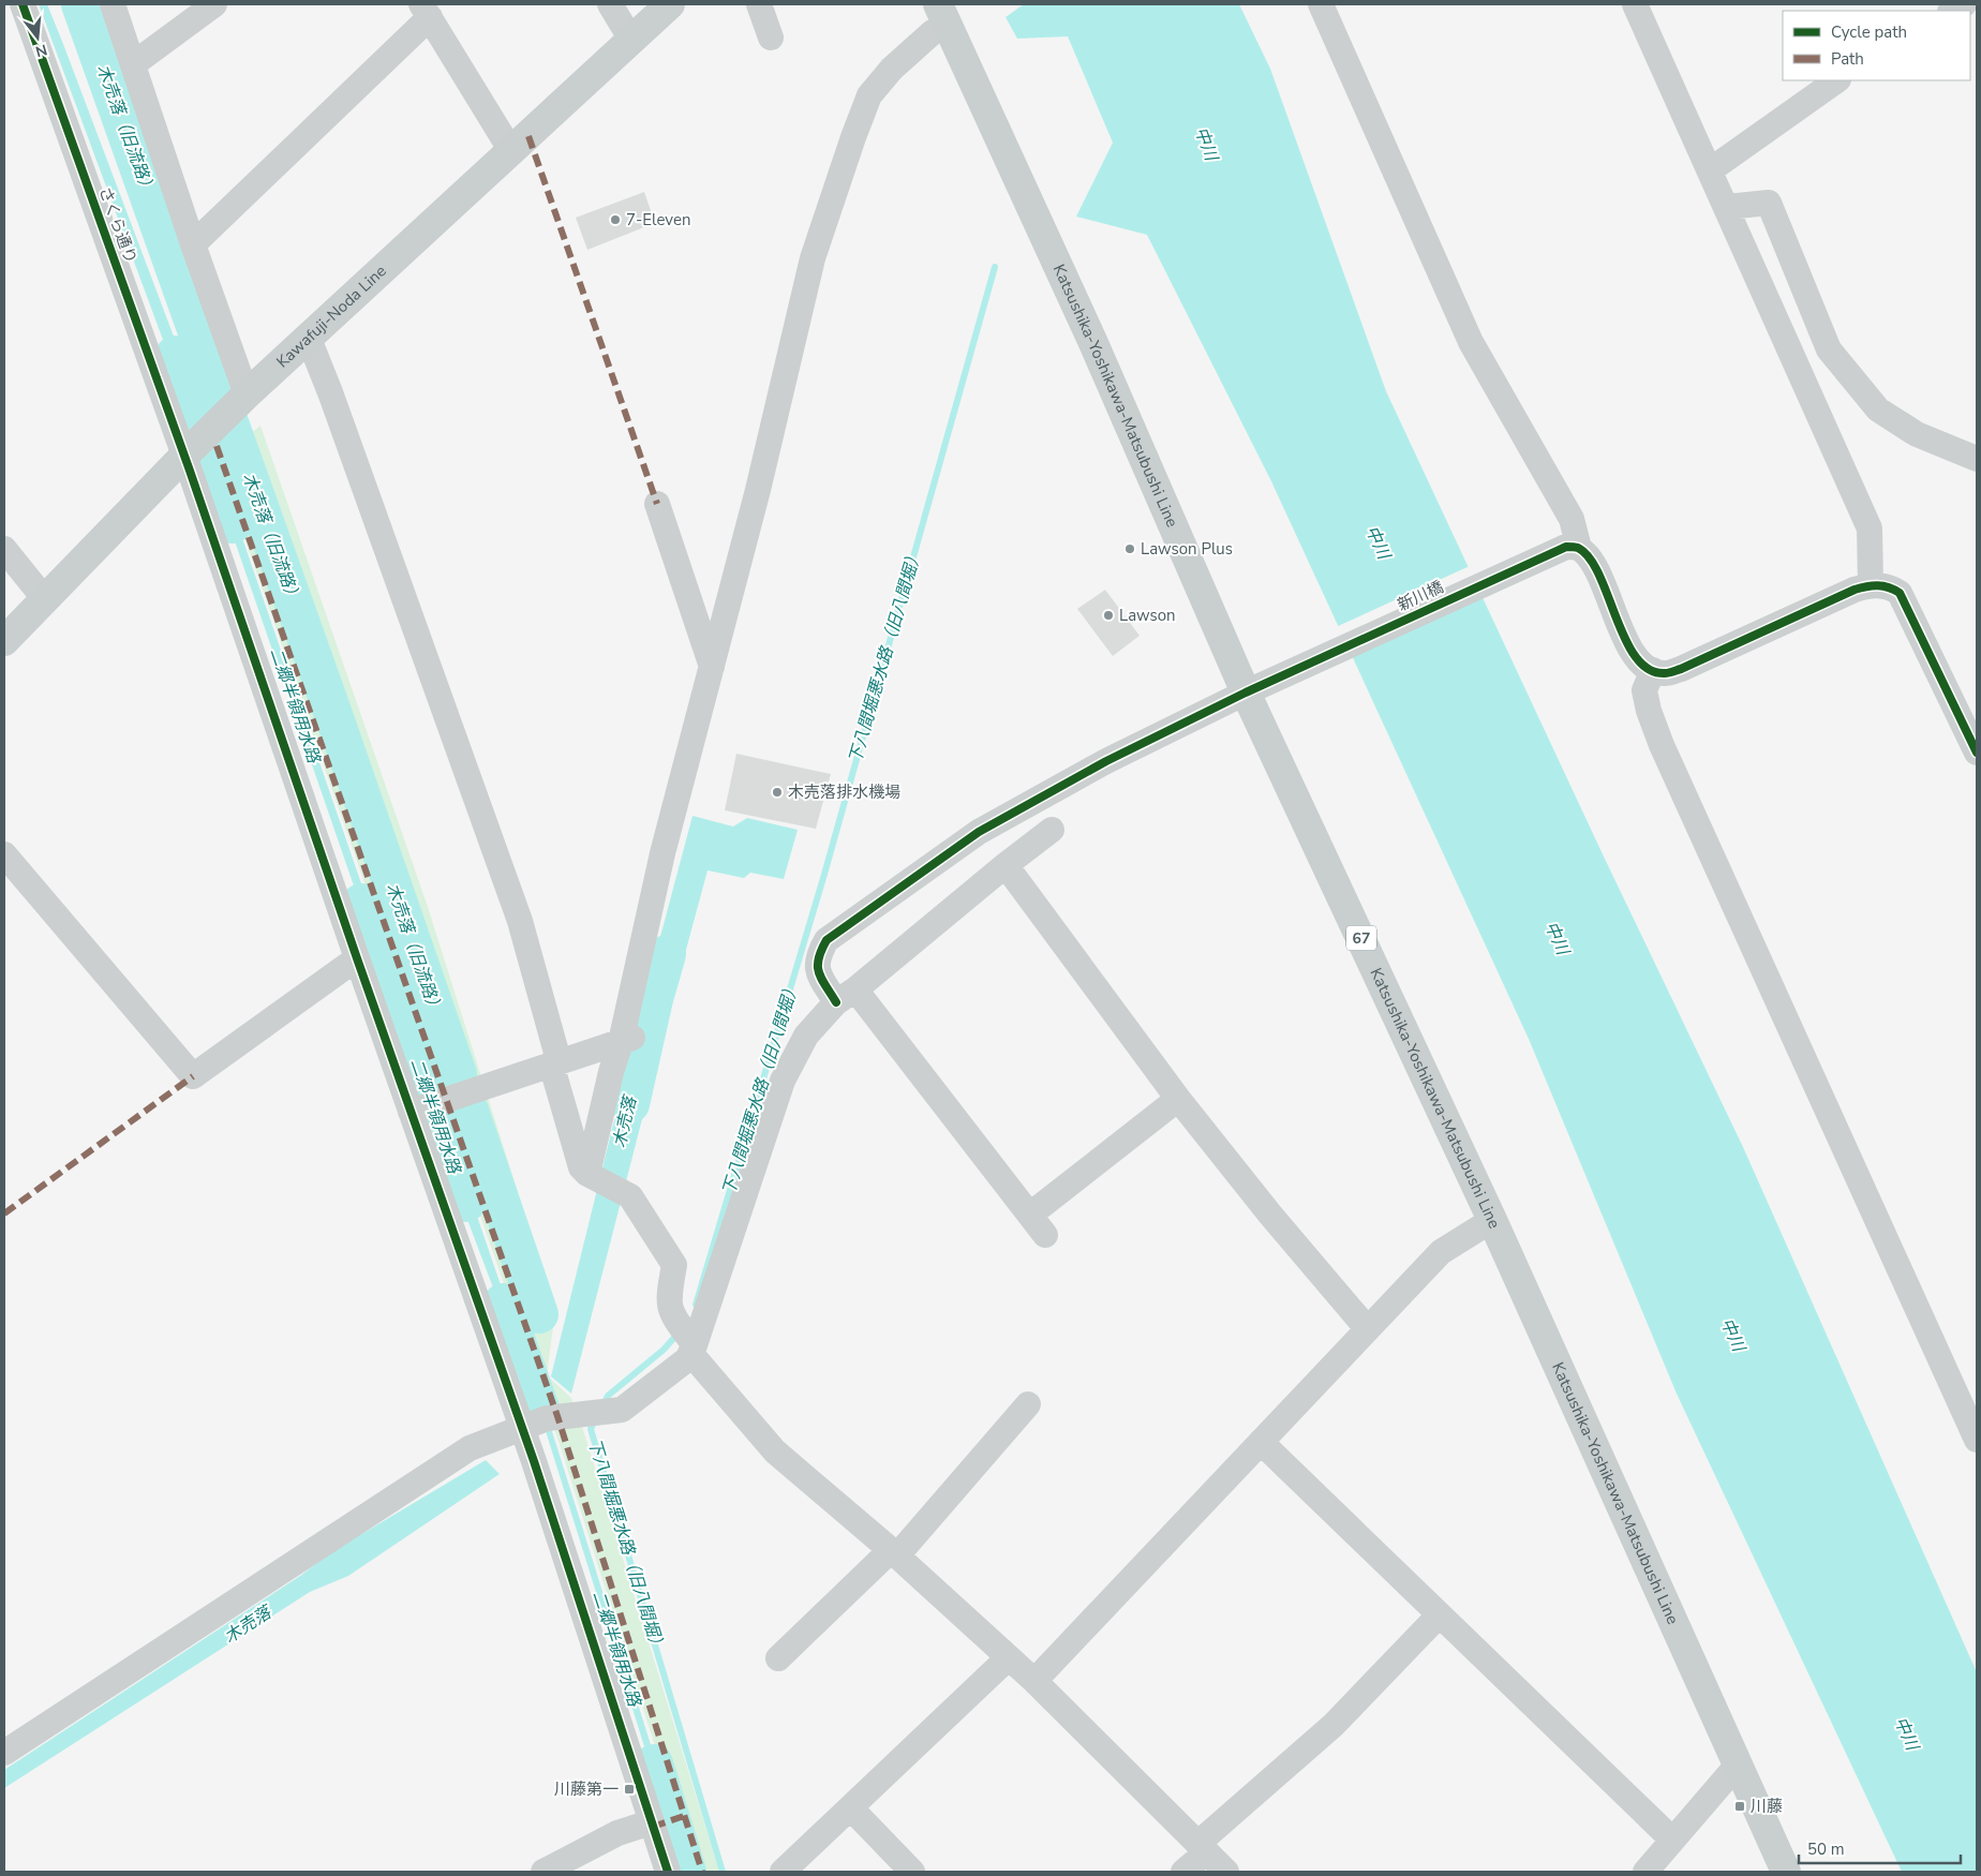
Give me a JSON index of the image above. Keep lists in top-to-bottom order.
{
  "streets": {
    "main road": ["Kawafuji-Noda Line", "Katsushika-Yoshikawa-Matsubushi Line", "67"],
    "street": ["さくら通り", "新川橋"]
  },
  "crossings": [
    ["さくら通り", "Kawafuji-Noda Line"],
    ["Katsushika-Yoshikawa-Matsubushi Line", "新川橋"]
  ],
  "water": [
    "木売落（旧流路）",
    "中川",
    "下八間堀悪水路（旧八間堀）",
    "二郷半領用水路",
    "木売落"
  ],
  "places": {
    "other": [
      "7-Eleven",
      "Lawson Plus",
      "Lawson",
      "木売落排水機場"
    ],
    "transit": ["川藤第一", "川藤"]
  },
  "legend": ["Cycle path", "Path"],
  "scale_bar": "50 m",
  "north": "bottom"
}
